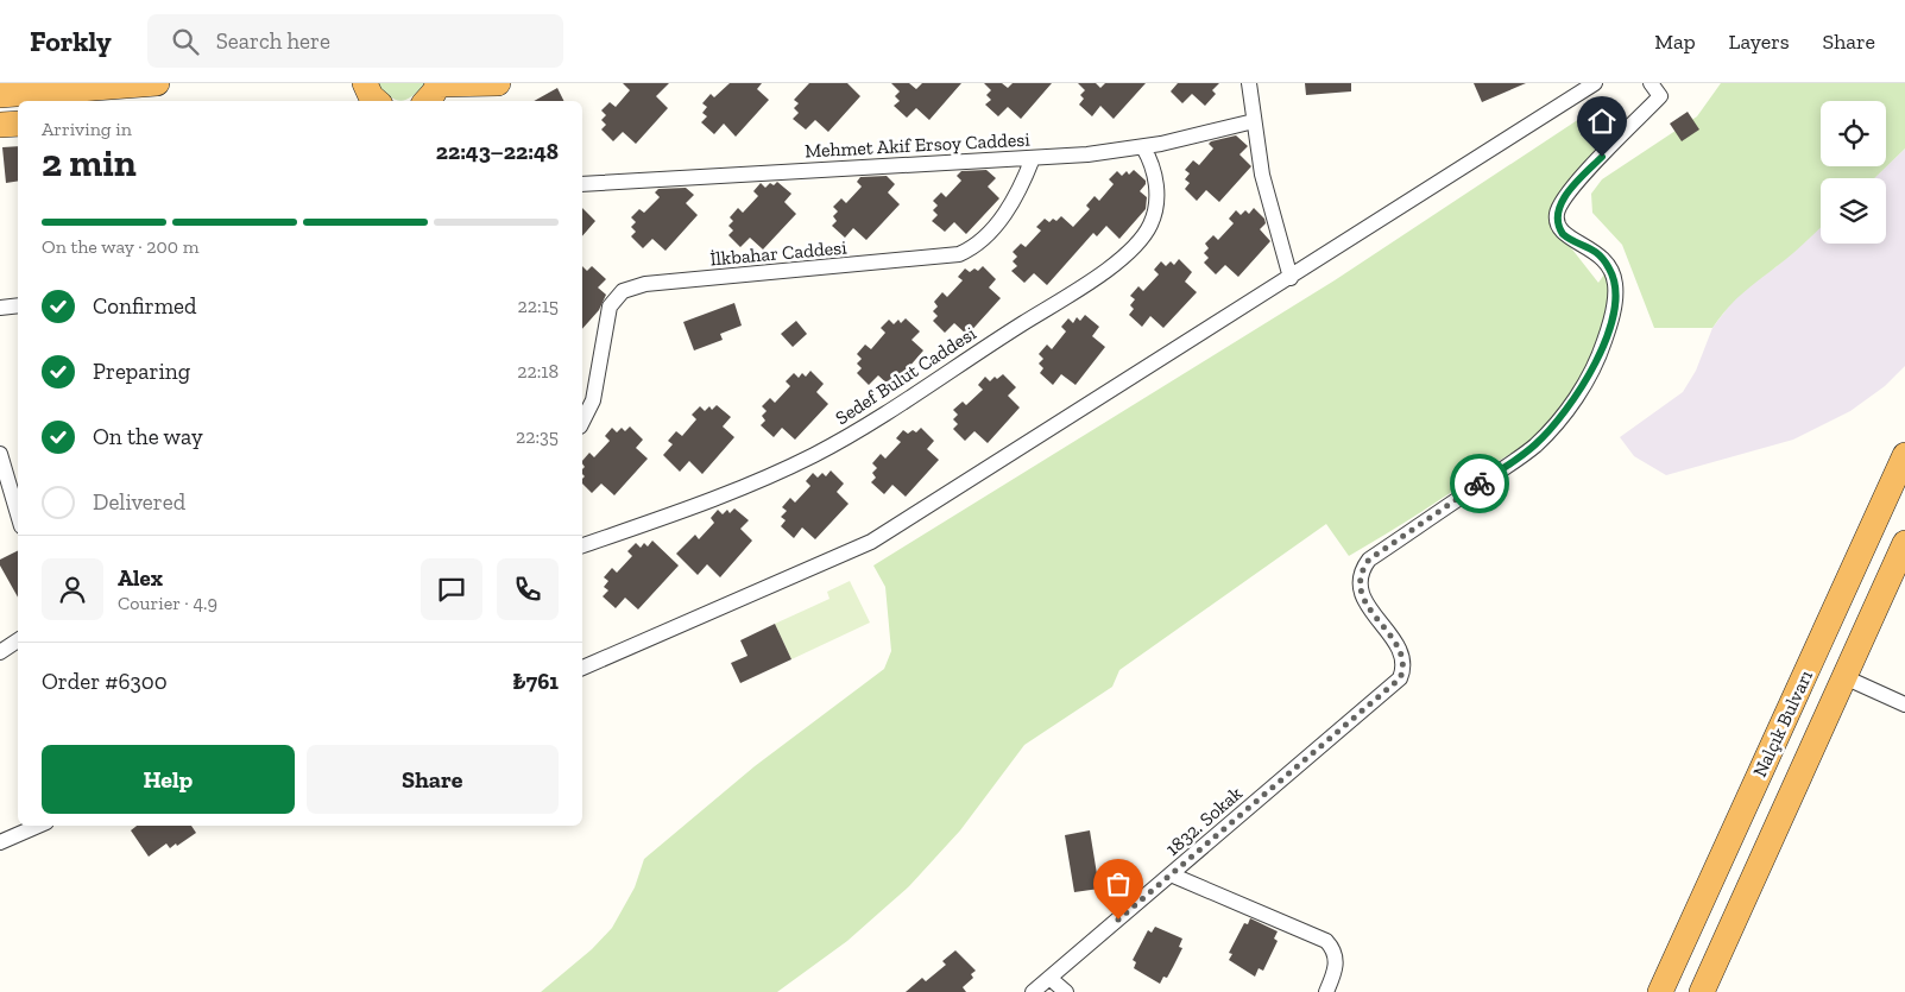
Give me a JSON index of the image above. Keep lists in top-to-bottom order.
{
  "streets": {
    "highway": ["Nalçık Bulvarı"],
    "street": [
      "Mehmet Akif Ersoy Caddesi",
      "İlkbahar Caddesi",
      "Sedef Bulut Caddesi",
      "1832. Sokak"
    ]
  },
  "crossings": [
    ["Mehmet Akif Ersoy Caddesi", "İlkbahar Caddesi"],
    ["Mehmet Akif Ersoy Caddesi", "Sedef Bulut Caddesi"]
  ],
  "page": {
    "header": "Forkly",
    "search": "Search here",
    "nav": ["Map", "Layers", "Share"],
    "heading": ["2 min", "Arriving in", "22:43–22:48"],
    "panel": [
      "Alex",
      "Courier · 4.9",
      "Order #6300",
      "₺761"
    ],
    "bar": "On the way · 200 m",
    "list": [
      ["Confirmed", "22:15"],
      ["Preparing", "22:18"],
      ["On the way", "22:35"],
      "Delivered"
    ],
    "buttons": ["Help", "Share"]
  }
}
